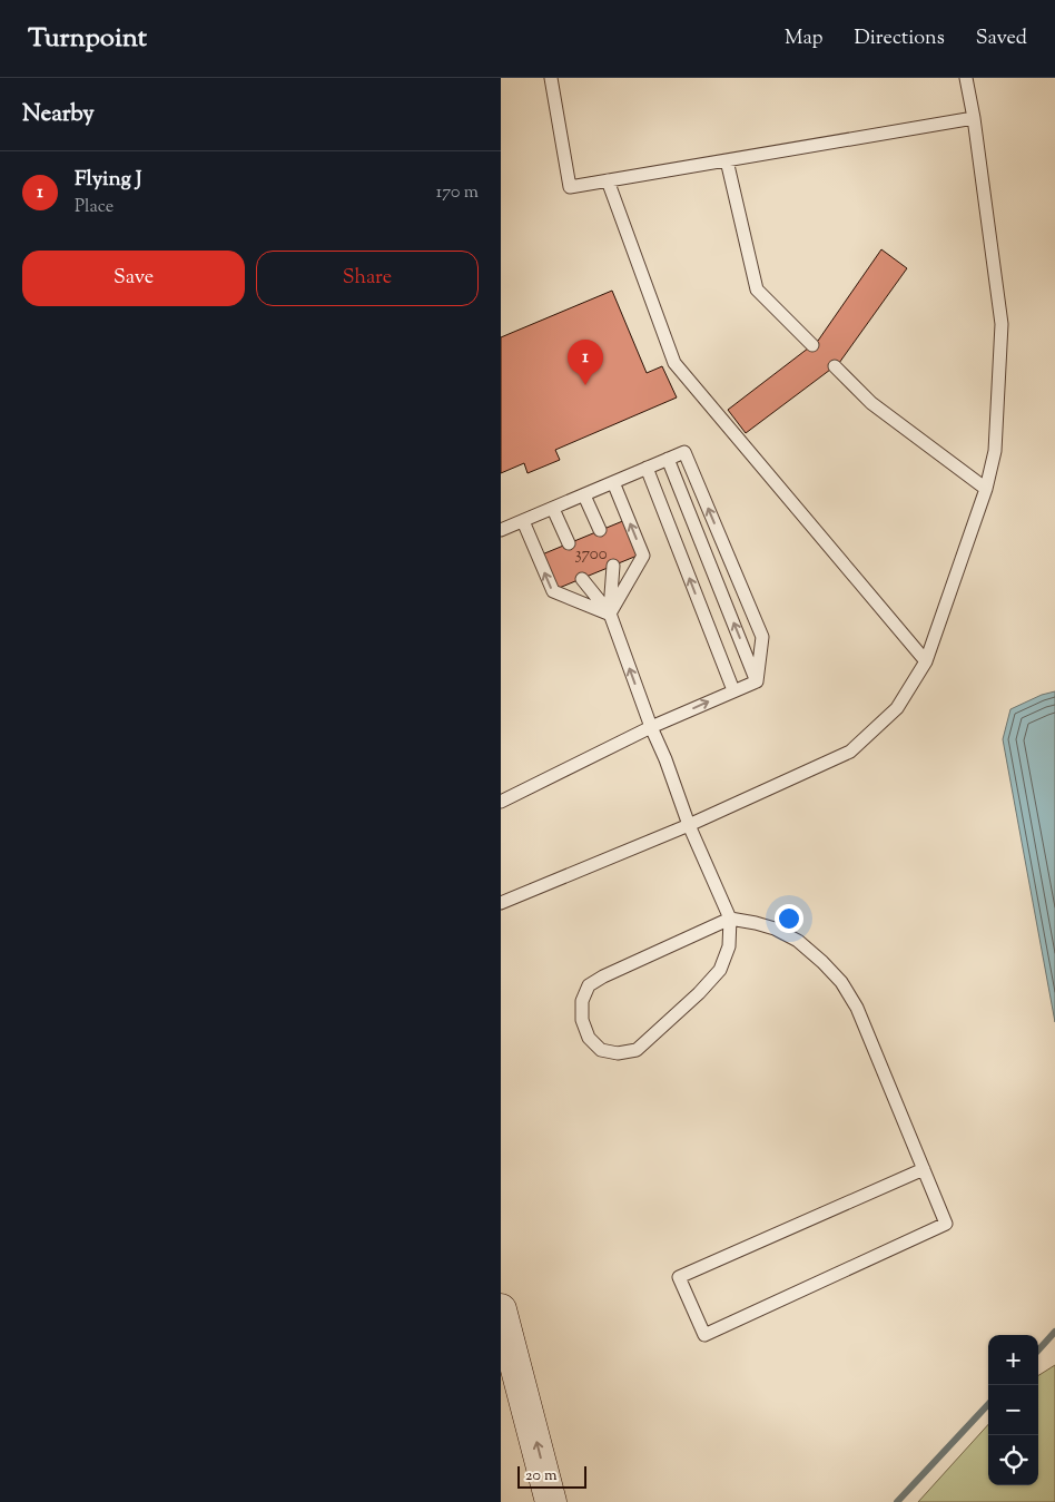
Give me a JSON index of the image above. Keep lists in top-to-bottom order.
{
  "house_numbers": ["3700"],
  "scale_bar": "20 m",
  "page": {
    "header": "Turnpoint",
    "nav": ["Map", "Directions", "Saved"],
    "heading": "Nearby",
    "list": [
      {
        "mark": "1",
        "name": "Flying J",
        "note": "Place",
        "value": "170 m"
      }
    ],
    "buttons": ["Save", "Share"],
    "pins": "1",
    "map_buttons": ["+", "−"],
    "scale": "20 m"
  }
}
